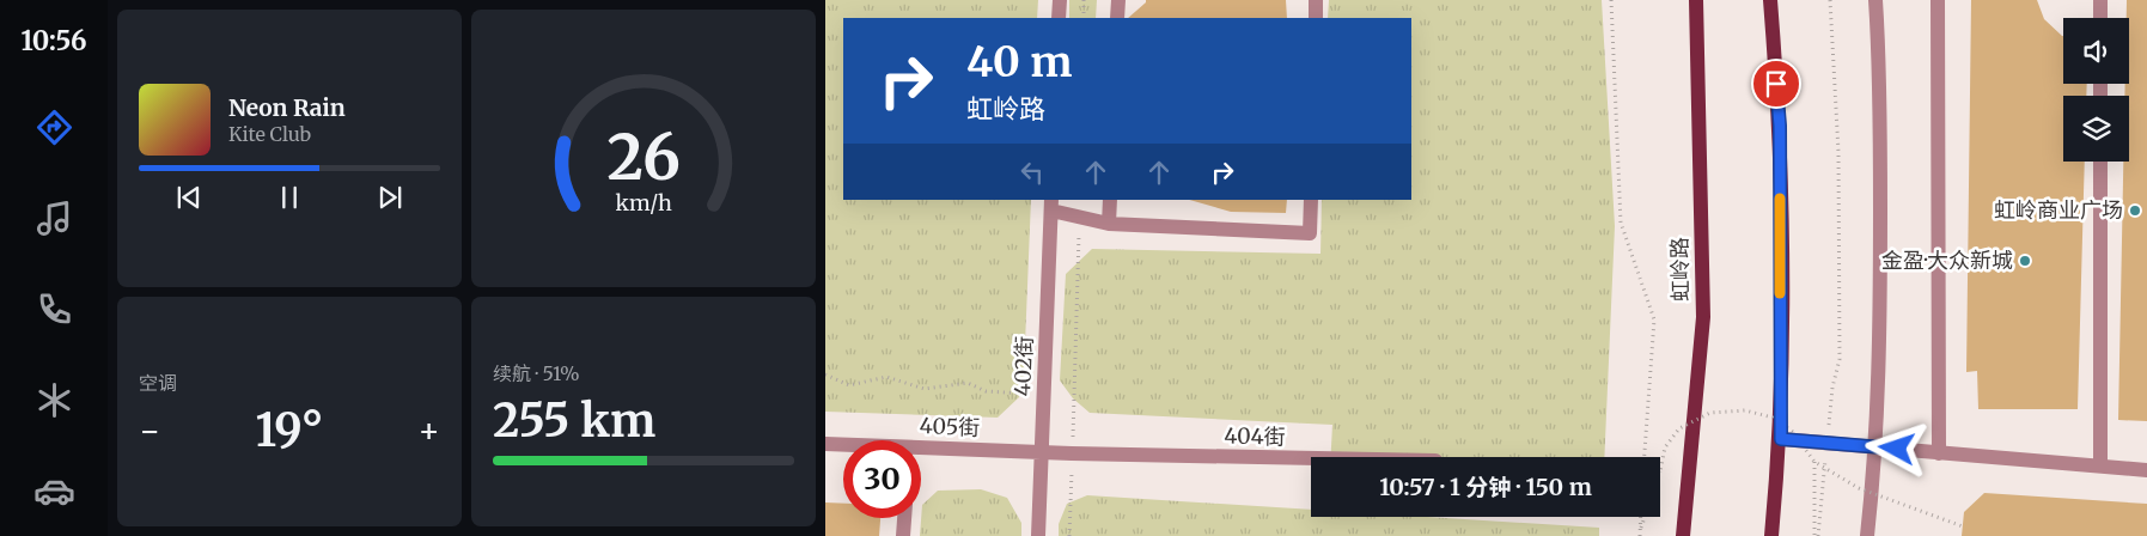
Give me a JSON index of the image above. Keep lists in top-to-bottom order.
{
  "streets": {
    "main road": ["虹岭路"],
    "street": ["402街", "405街", "404街"]
  },
  "crossings": [
    ["402街", "405街"],
    ["405街", "404街"]
  ],
  "places": ["虹岭商业广场", "金盈·大众新城"],
  "page": {
    "tabs": "10:56",
    "turn": ["40 m", "虹岭路"],
    "song": ["Neon Rain", "Kite Club"],
    "tile": [
      "空调",
      ["续航 · 51%", "255 km"]
    ],
    "heat": ["−", "19°", "+"],
    "limit": "30",
    "trip": "10:57 · 1 分钟 · 150 m",
    "gauge": ["26", "km/h"]
  }
}
